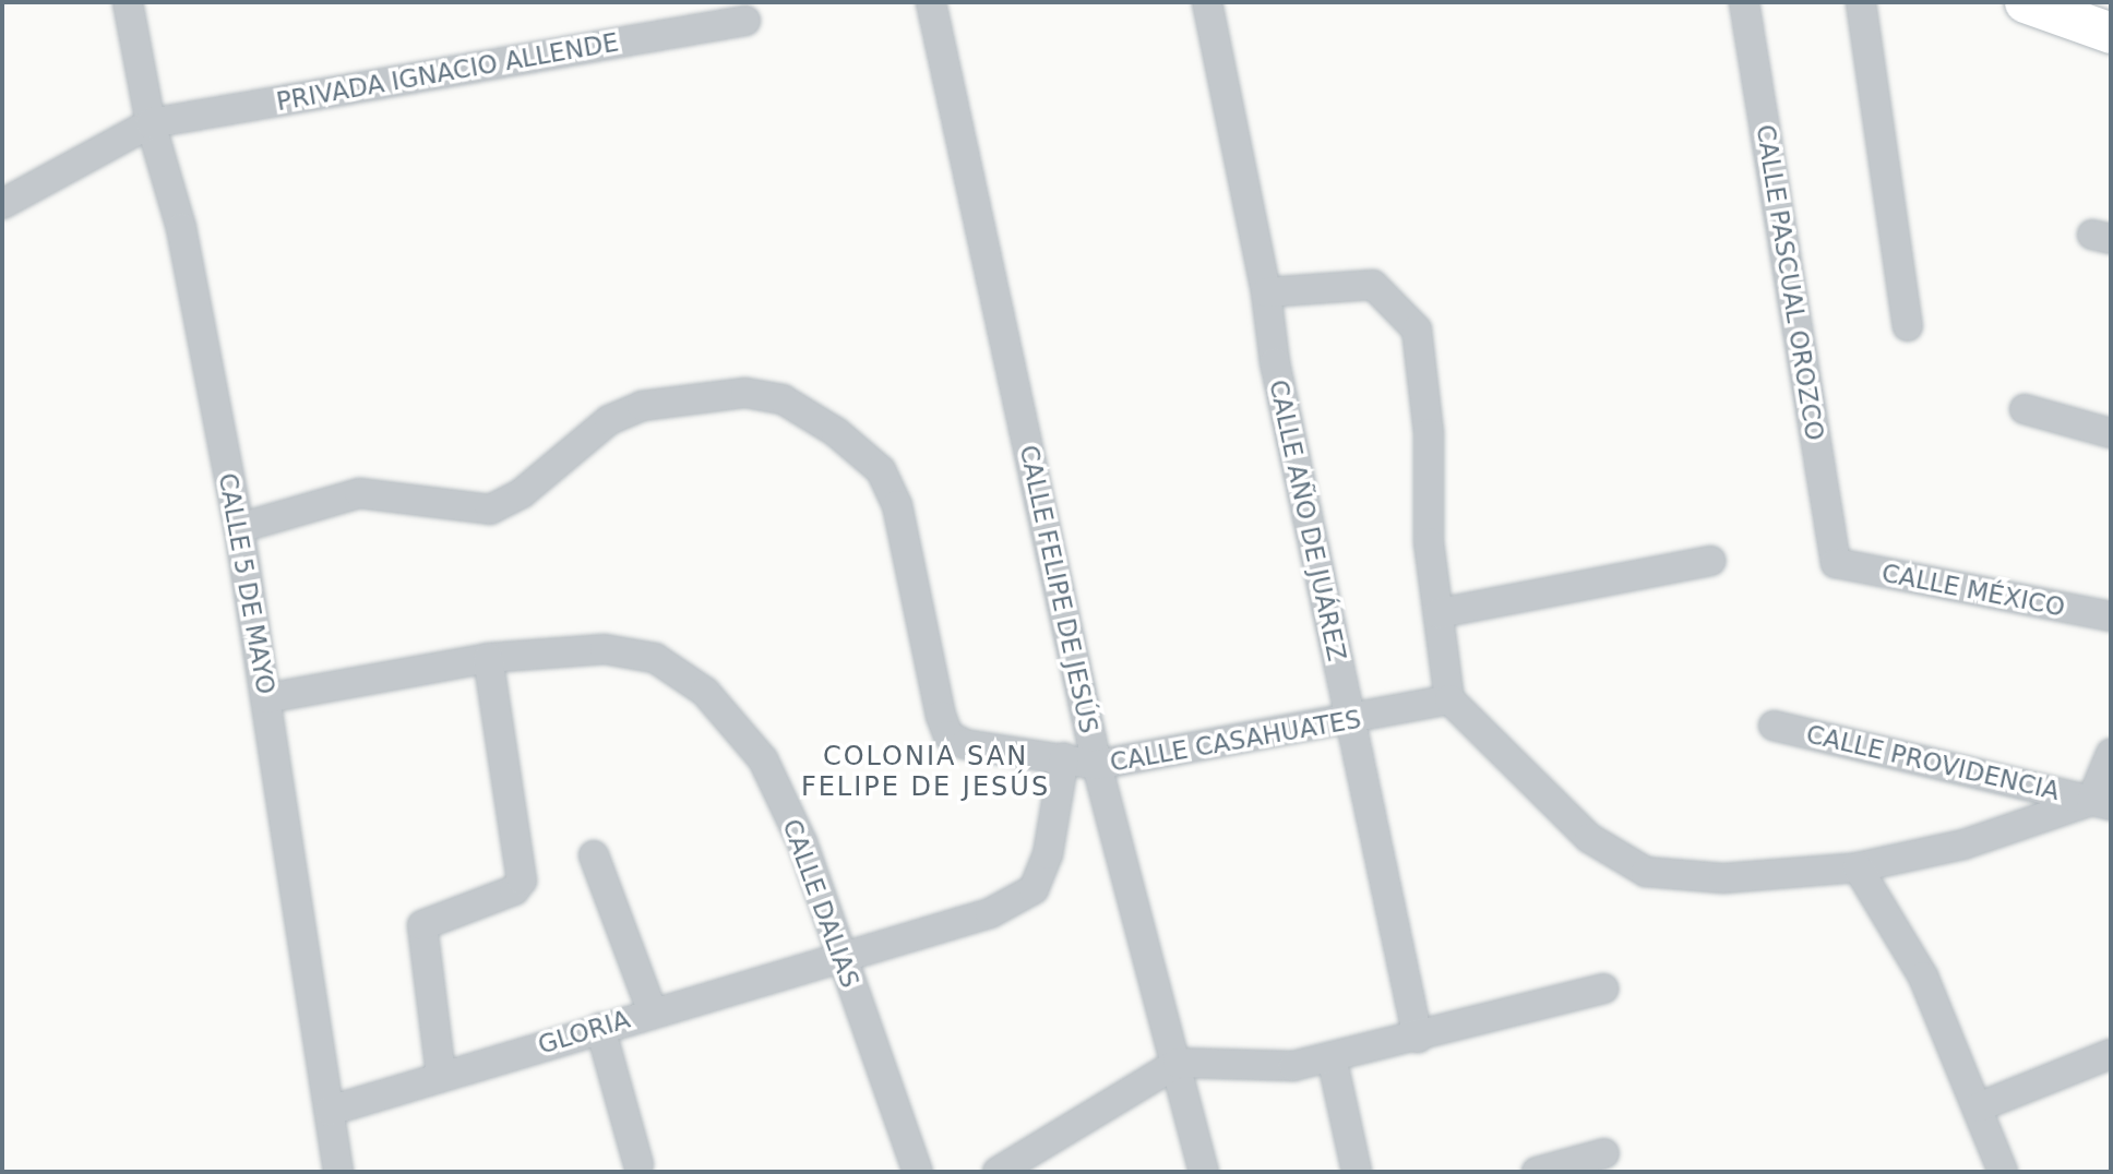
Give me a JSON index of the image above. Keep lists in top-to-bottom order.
{
  "streets": {
    "street": [
      "PRIVADA IGNACIO ALLENDE",
      "CALLE PASCUAL OROZCO",
      "CALLE AÑO DE JUÁREZ",
      "CALLE 5 DE MAYO",
      "CALLE FELIPE DE JESÚS",
      "CALLE MÉXICO",
      "CALLE CASAHUATES",
      "CALLE PROVIDENCIA",
      "CALLE DALIAS",
      "GLORIA"
    ]
  },
  "crossings": [
    ["PRIVADA IGNACIO ALLENDE", "CALLE 5 DE MAYO"],
    ["CALLE PASCUAL OROZCO", "CALLE MÉXICO"],
    ["CALLE AÑO DE JUÁREZ", "CALLE CASAHUATES"],
    ["CALLE 5 DE MAYO", "CALLE CASAHUATES"],
    ["CALLE 5 DE MAYO", "CALLE DALIAS"],
    ["CALLE 5 DE MAYO", "GLORIA"],
    ["CALLE FELIPE DE JESÚS", "CALLE CASAHUATES"],
    ["CALLE CASAHUATES", "GLORIA"],
    ["CALLE DALIAS", "GLORIA"]
  ],
  "districts": ["COLONIA SAN FELIPE DE JESÚS"]
}
